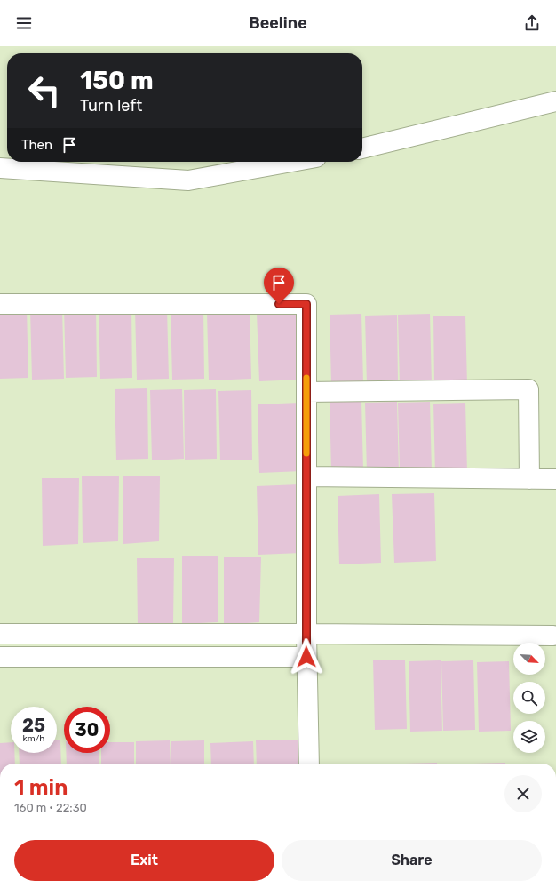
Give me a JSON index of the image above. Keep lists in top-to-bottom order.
{
  "north": "bottom right",
  "page": {
    "header": "Beeline",
    "turn": ["150 m", "Turn left"],
    "then": "Then",
    "speed": "25 km/h",
    "limit": "30",
    "heading": ["1 min", "160 m · 22:30"],
    "buttons": ["Exit", "Share"]
  }
}
